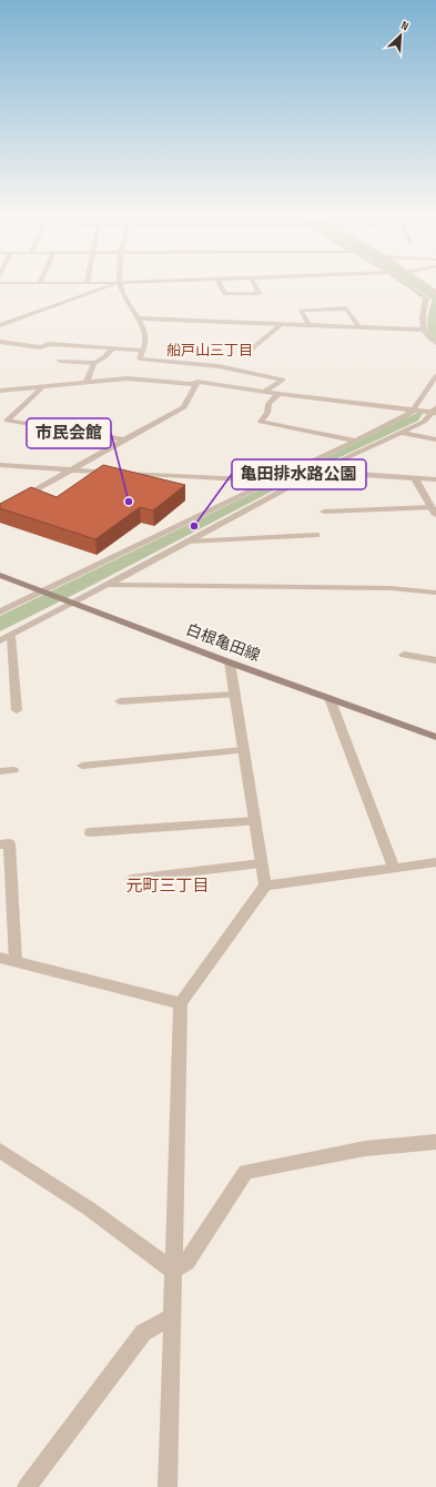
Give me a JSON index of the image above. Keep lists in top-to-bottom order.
{
  "streets": {
    "main road": ["白根亀田線"]
  },
  "districts": ["船戸山三丁目", "元町三丁目"],
  "places": ["市民会館", "亀田排水路公園"],
  "north": "top right"
}
